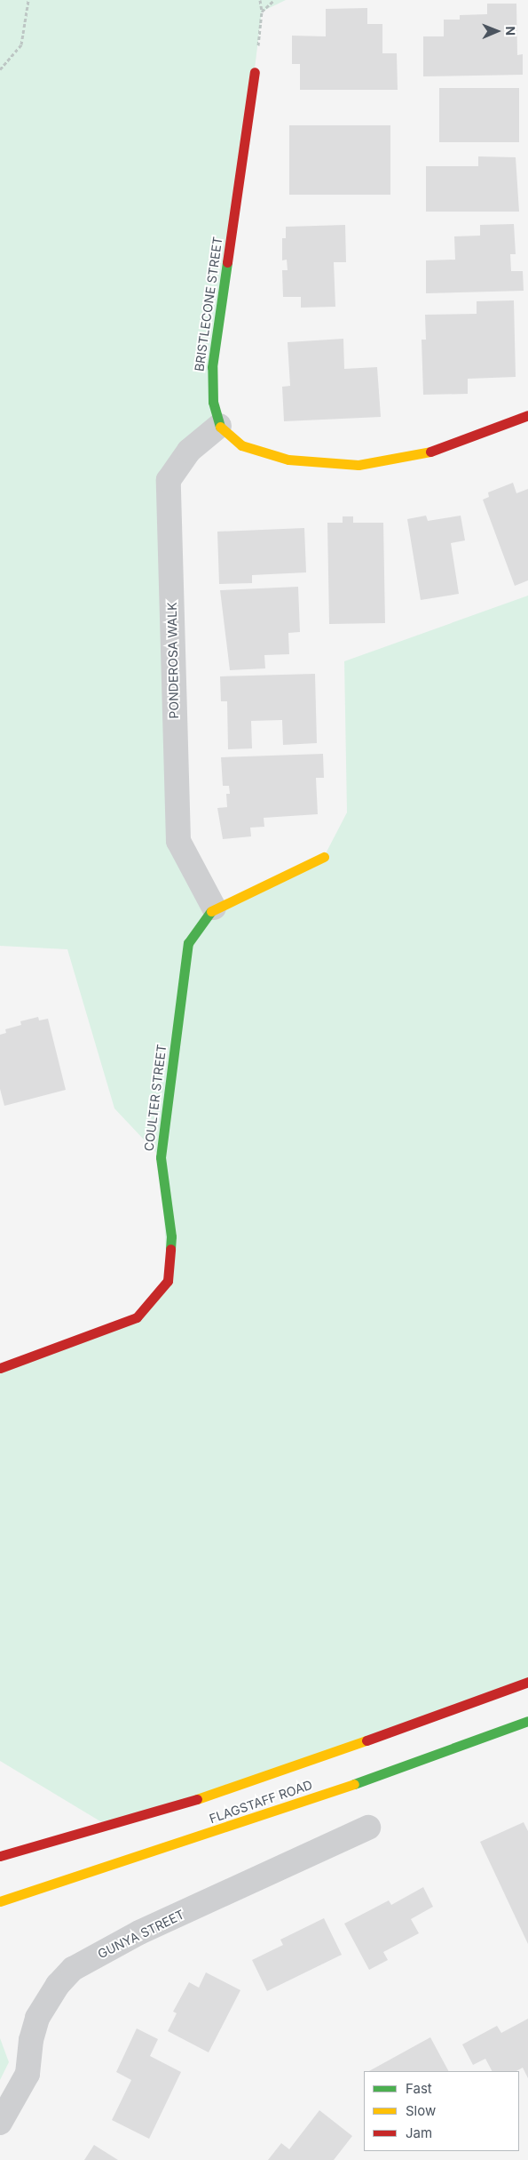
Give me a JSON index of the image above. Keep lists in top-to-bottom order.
{
  "streets": {
    "street": [
      "BRISTLECONE STREET",
      "PONDEROSA WALK",
      "COULTER STREET",
      "FLAGSTAFF ROAD",
      "GUNYA STREET"
    ]
  },
  "crossings": [
    ["BRISTLECONE STREET", "PONDEROSA WALK"],
    ["PONDEROSA WALK", "COULTER STREET"]
  ],
  "legend": ["Fast", "Slow", "Jam"],
  "north": "right"
}
